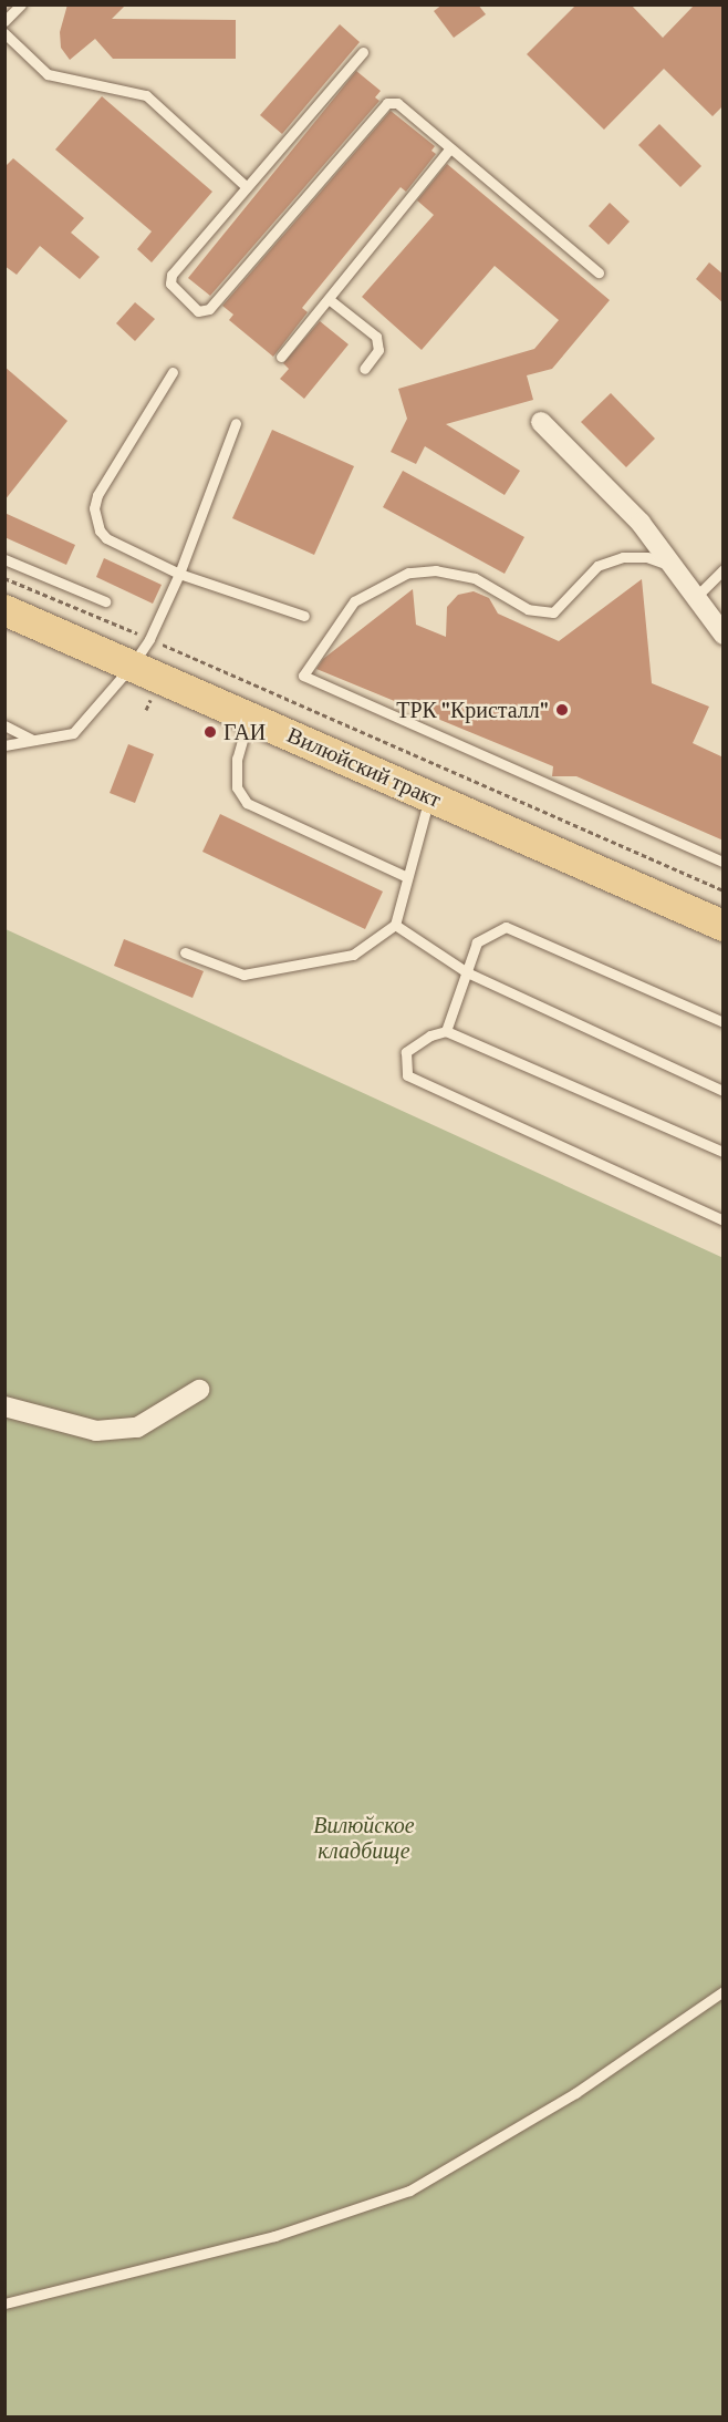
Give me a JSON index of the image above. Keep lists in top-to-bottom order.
{
  "streets": {
    "main road": ["Вилюйский тракт"]
  },
  "parks": ["Вилюйское кладбище"],
  "places": ["ТРК \"Кристалл\"", "ГАИ"]
}
